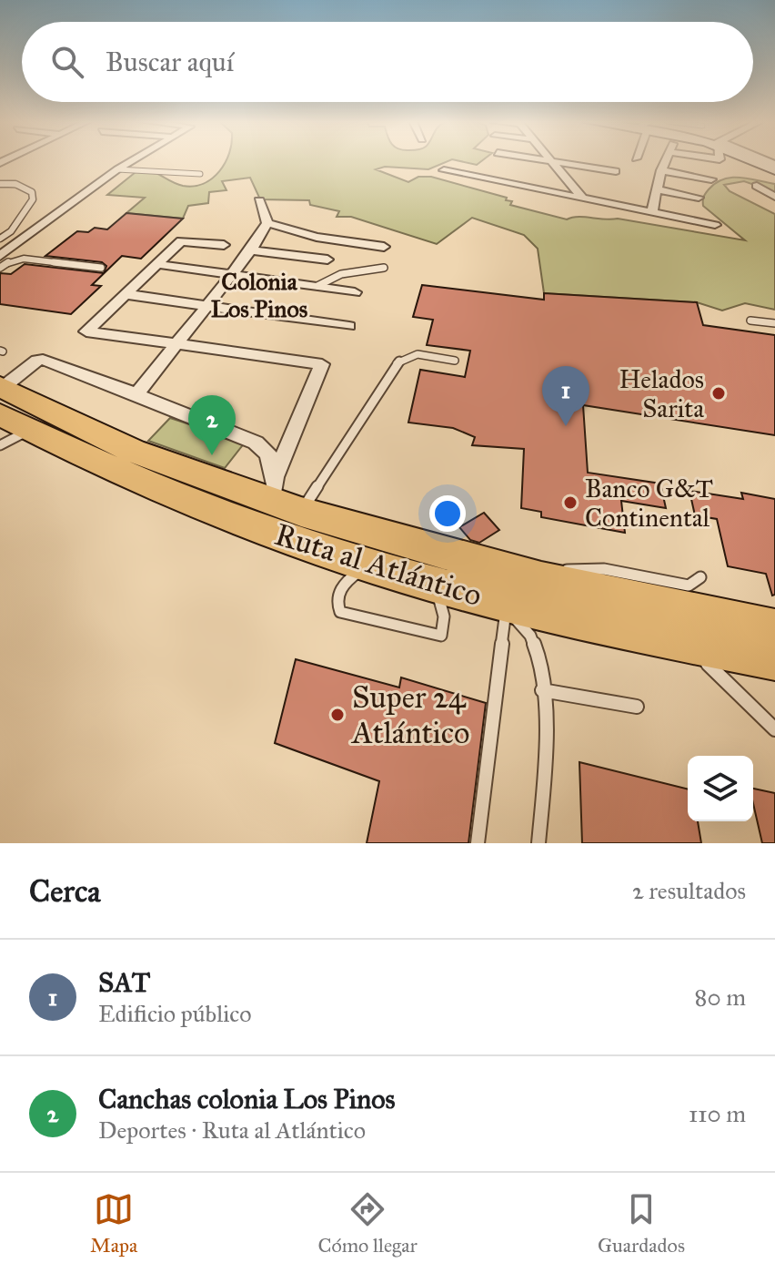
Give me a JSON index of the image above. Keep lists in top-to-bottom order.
{
  "streets": {
    "highway": ["Ruta al Atlántico"]
  },
  "districts": ["Colonia Los Pinos"],
  "places": ["Helados Sarita", "Banco G&T Continental", "Super 24 Atlántico"],
  "page": {
    "search": "Buscar aquí",
    "pins": ["1", "2"],
    "heading": ["Cerca", "2 resultados"],
    "list": [
      {
        "mark": "1",
        "name": "SAT",
        "note": "Edificio público",
        "value": "80 m"
      },
      {
        "mark": "2",
        "name": "Canchas colonia Los Pinos",
        "note": "Deportes · Ruta al Atlántico",
        "value": "110 m"
      }
    ],
    "nav": ["Mapa", "Cómo llegar", "Guardados"]
  }
}
